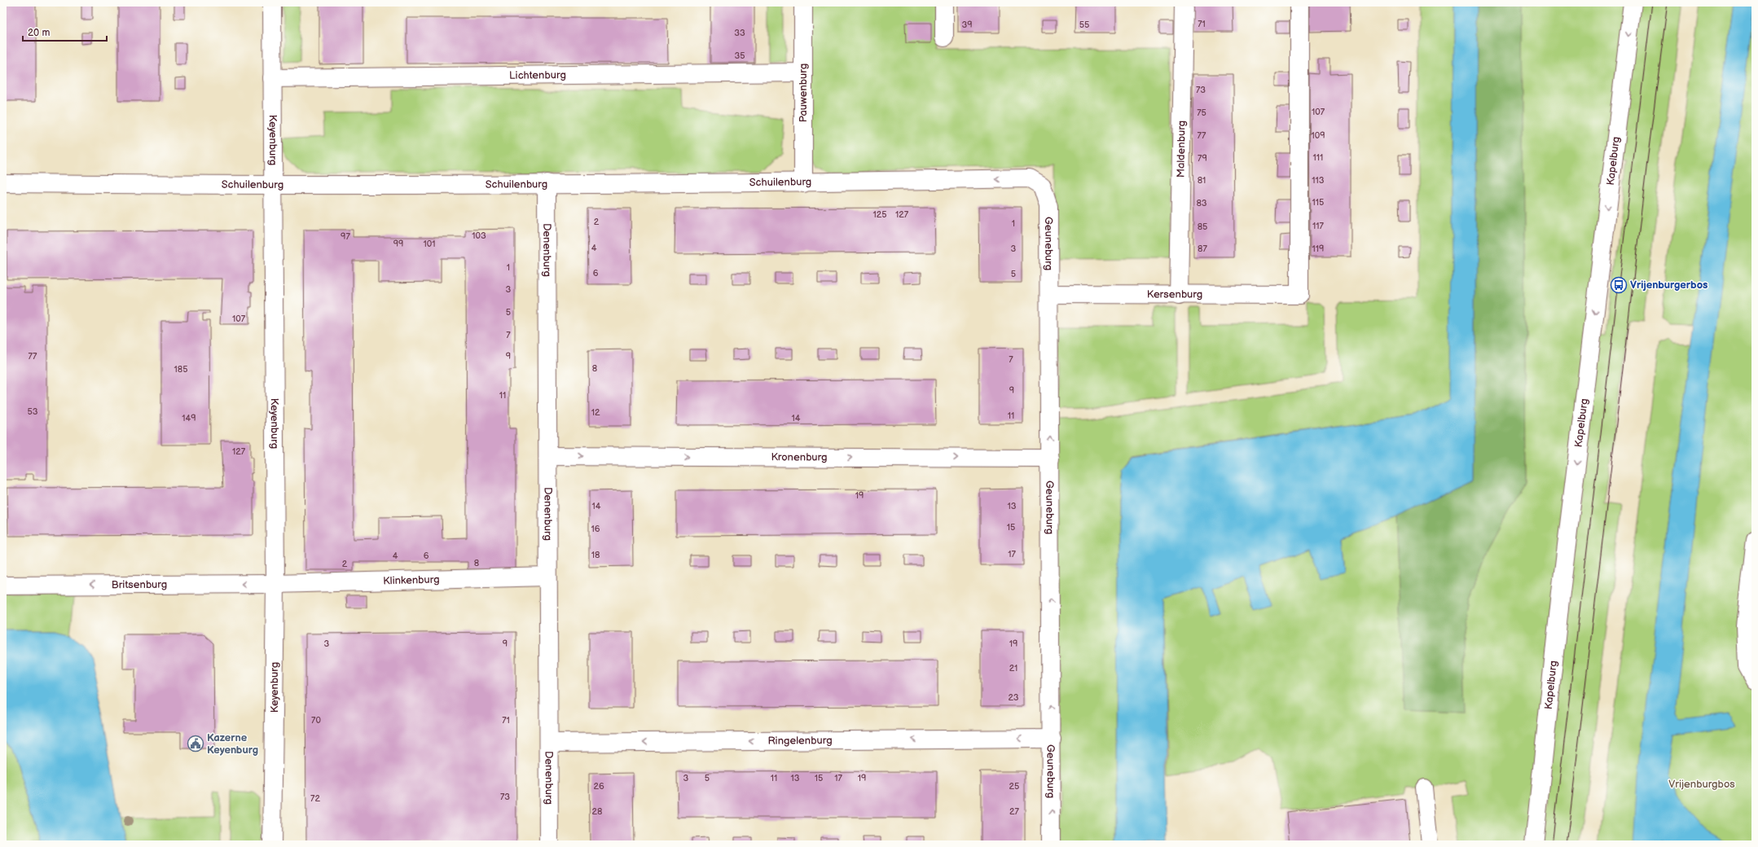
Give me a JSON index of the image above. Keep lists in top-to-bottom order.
{
  "streets": {
    "street": [
      "Lichtenburg",
      "Pauwenburg",
      "Keyenburg",
      "Maldenburg",
      "Kapelburg",
      "Schuilenburg",
      "Geuneburg",
      "Denenburg",
      "Kersenburg",
      "Kronenburg",
      "Klinkenburg",
      "Britsenburg",
      "Ringelenburg"
    ]
  },
  "crossings": [
    ["Lichtenburg", "Pauwenburg"],
    ["Lichtenburg", "Keyenburg"],
    ["Pauwenburg", "Schuilenburg"],
    ["Keyenburg", "Schuilenburg"],
    ["Keyenburg", "Klinkenburg"],
    ["Keyenburg", "Britsenburg"],
    ["Maldenburg", "Kersenburg"],
    ["Schuilenburg", "Geuneburg"],
    ["Schuilenburg", "Denenburg"],
    ["Geuneburg", "Kersenburg"],
    ["Geuneburg", "Kronenburg"],
    ["Geuneburg", "Ringelenburg"],
    ["Denenburg", "Kronenburg"],
    ["Denenburg", "Klinkenburg"],
    ["Denenburg", "Ringelenburg"],
    ["Klinkenburg", "Britsenburg"]
  ],
  "one_way": [
    "Kapelburg",
    "Geuneburg",
    "Kronenburg",
    "Britsenburg",
    "Ringelenburg"
  ],
  "parks": ["Vrijenburgbos"],
  "places": {
    "bus stop": ["Vrijenburgerbos"],
    "public building": ["Kazerne Keyenburg"]
  },
  "house_numbers": [
    "71",
    "39",
    "55",
    "33",
    "35",
    "73",
    "107",
    "75",
    "77",
    "109",
    "111",
    "79",
    "81",
    "113",
    "115",
    "83",
    "125",
    "127",
    "2",
    "1",
    "117",
    "85",
    "103",
    "97",
    "99",
    "101",
    "4",
    "3",
    "87",
    "119",
    "1",
    "6",
    "5",
    "3",
    "5",
    "107",
    "7",
    "77",
    "9",
    "7",
    "8",
    "185",
    "9",
    "11",
    "53",
    "12",
    "11",
    "149",
    "14",
    "127",
    "19",
    "14",
    "13",
    "15",
    "16",
    "17",
    "18",
    "4",
    "6",
    "8",
    "2",
    "3",
    "9",
    "19",
    "21",
    "23",
    "70",
    "71",
    "3",
    "5",
    "11",
    "13",
    "15",
    "17",
    "19",
    "26",
    "25",
    "73",
    "72",
    "28",
    "27"
  ],
  "scale_bar": "20 m"
}
